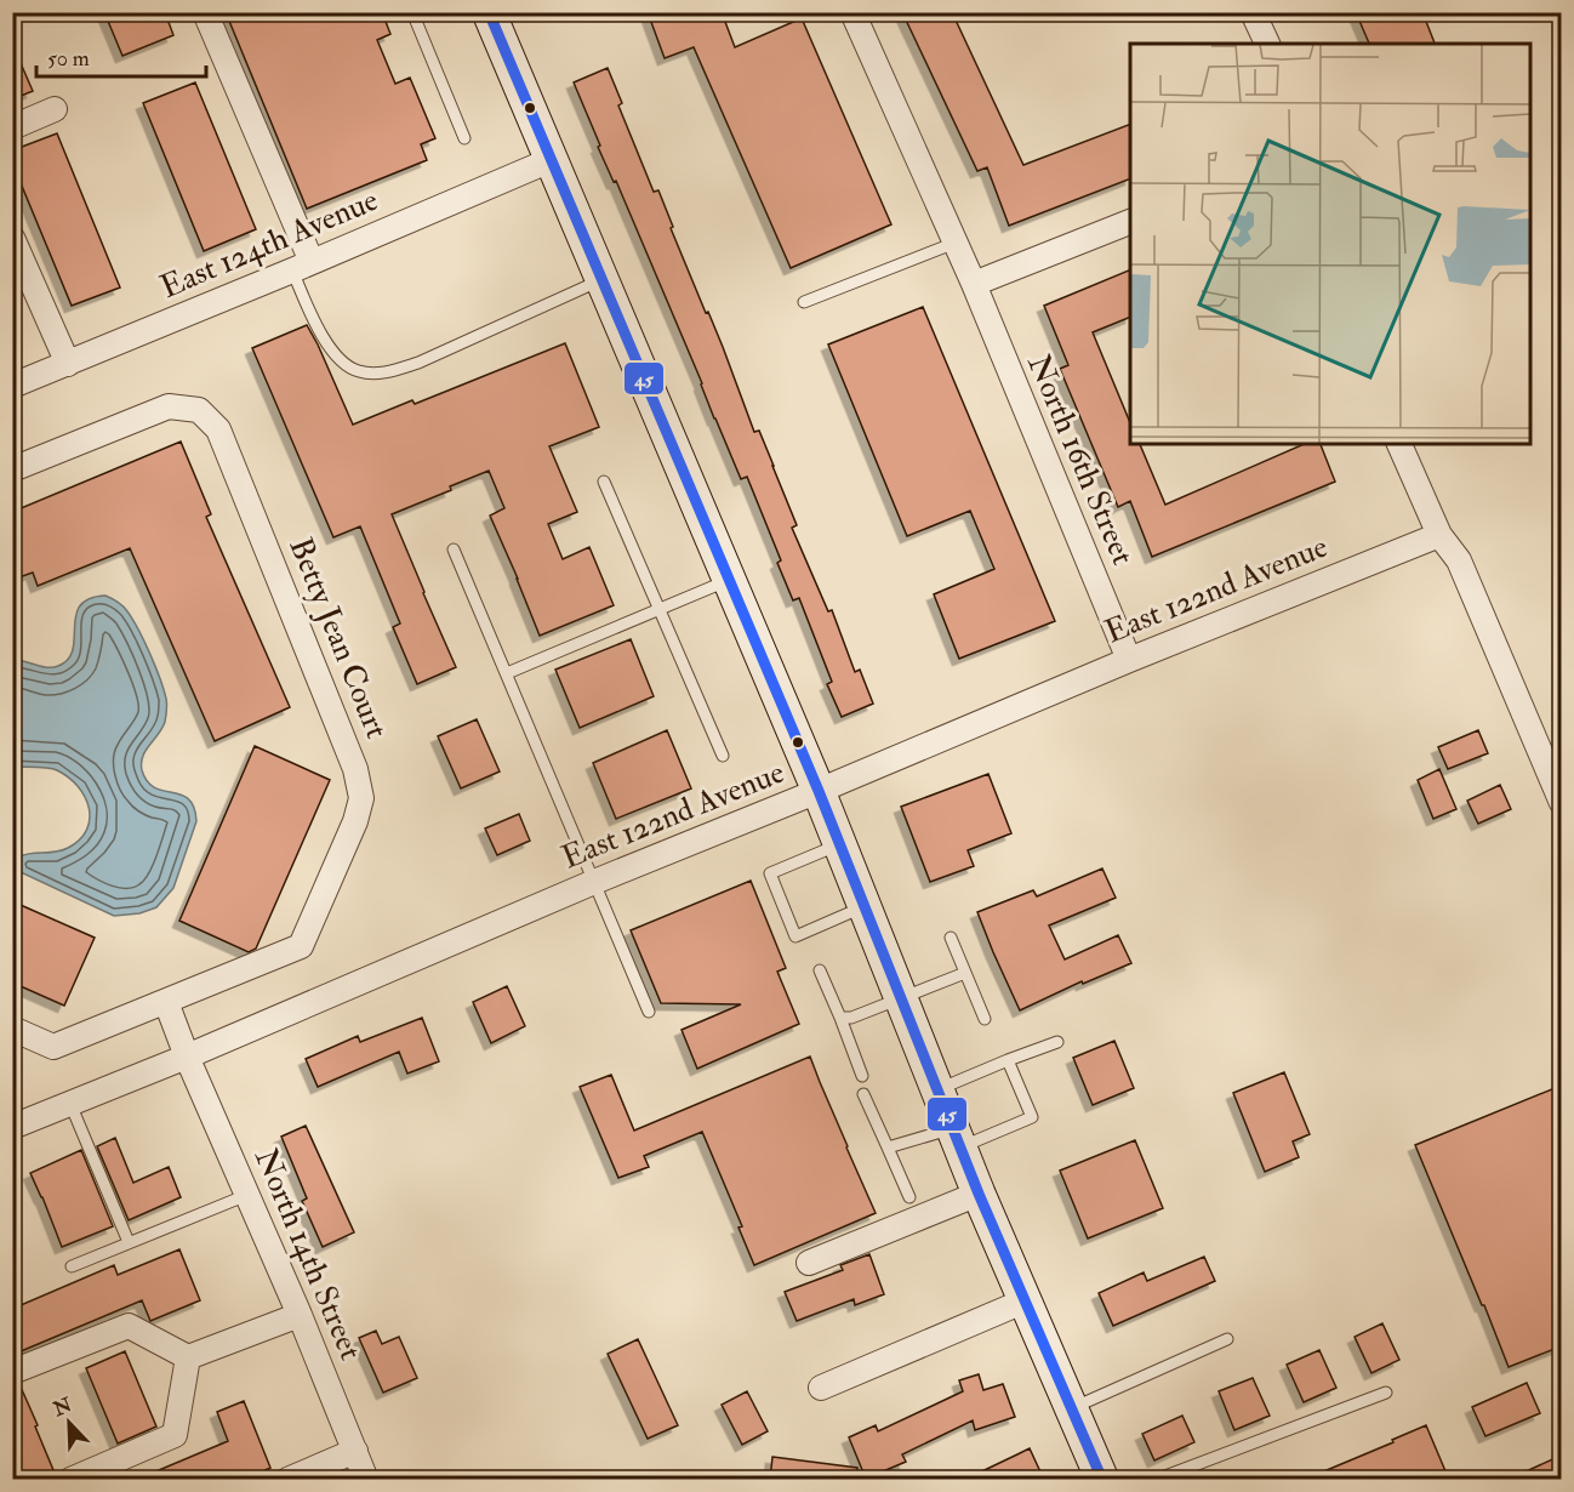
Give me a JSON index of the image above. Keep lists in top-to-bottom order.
{
  "streets": {
    "street": [
      "East 124th Avenue",
      "North 16th Street",
      "East 122nd Avenue",
      "Betty Jean Court",
      "North 14th Street"
    ]
  },
  "crossings": [
    ["North 16th Street", "East 122nd Avenue"],
    ["East 122nd Avenue", "North 14th Street"]
  ],
  "lines": ["transit line 45"],
  "scale_bar": "50 m",
  "north": "top left"
}
